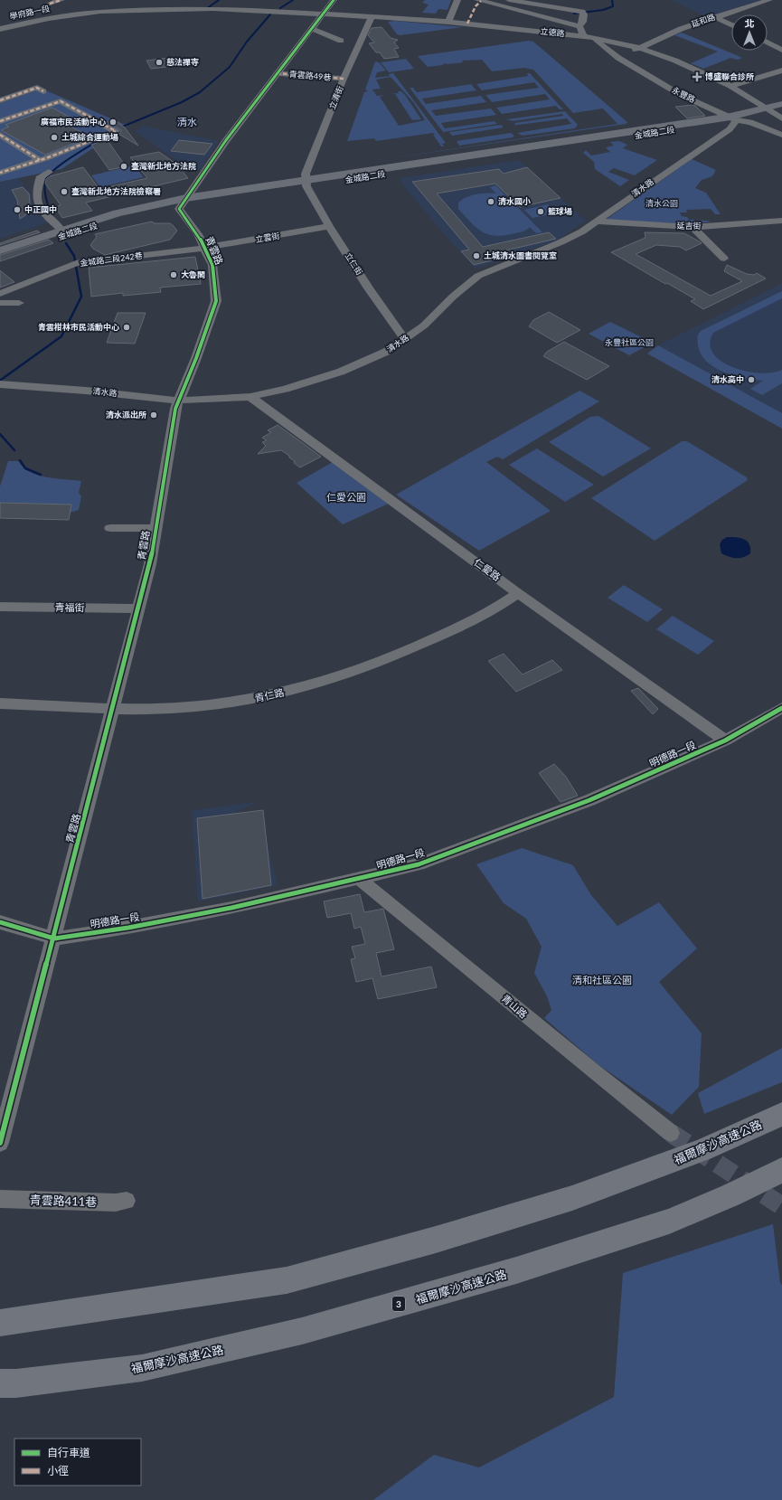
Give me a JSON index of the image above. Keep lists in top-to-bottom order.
{
  "streets": {
    "highway": ["福爾摩沙高速公路", "3"],
    "main road": ["金城路二段"],
    "street": [
      "學府路一段",
      "延和路",
      "立德路",
      "青雲路49巷",
      "永豐路",
      "立清街",
      "清水路",
      "延吉街",
      "立雲街",
      "青雲路",
      "金城路二段242巷",
      "立仁街",
      "仁愛路",
      "青福街",
      "青仁路",
      "明德路一段",
      "青山路",
      "青雲路411巷"
    ]
  },
  "crossings": [
    ["學府路一段", "立德路"],
    ["延和路", "立德路"],
    ["延和路", "永豐路"],
    ["立德路", "永豐路"],
    ["立德路", "立清街"],
    ["立德路", "金城路二段"],
    ["青雲路49巷", "立清街"],
    ["永豐路", "金城路二段"],
    ["永豐路", "清水路"],
    ["立清街", "金城路二段"],
    ["立清街", "立仁街"],
    ["金城路二段", "清水路"],
    ["金城路二段", "青雲路"],
    ["金城路二段", "立仁街"],
    ["清水路", "延吉街"],
    ["清水路", "青雲路"],
    ["清水路", "立仁街"],
    ["清水路", "仁愛路"],
    ["立雲街", "青雲路"],
    ["立雲街", "金城路二段242巷"],
    ["立雲街", "立仁街"],
    ["青雲路", "金城路二段242巷"],
    ["青雲路", "青福街"],
    ["青雲路", "青仁路"],
    ["青雲路", "明德路一段"],
    ["仁愛路", "青仁路"],
    ["仁愛路", "明德路一段"],
    ["明德路一段", "青山路"]
  ],
  "districts": ["清水"],
  "parks": [
    "清水公園",
    "永豐社區公園",
    "仁愛公園",
    "清和社區公園"
  ],
  "places": {
    "other": [
      "慈法禪寺",
      "廣福市民活動中心",
      "土城綜合運動場",
      "臺灣新北地方法院",
      "臺灣新北地方法院檢察署",
      "清水國小",
      "中正國中",
      "籃球場",
      "土城清水圖書閱覽室",
      "大魯閣",
      "青雲柑林市民活動中心",
      "清水高中",
      "清水派出所"
    ],
    "health": ["博盛聯合診所"]
  },
  "legend": ["自行車道", "小徑"],
  "north": "top"
}
